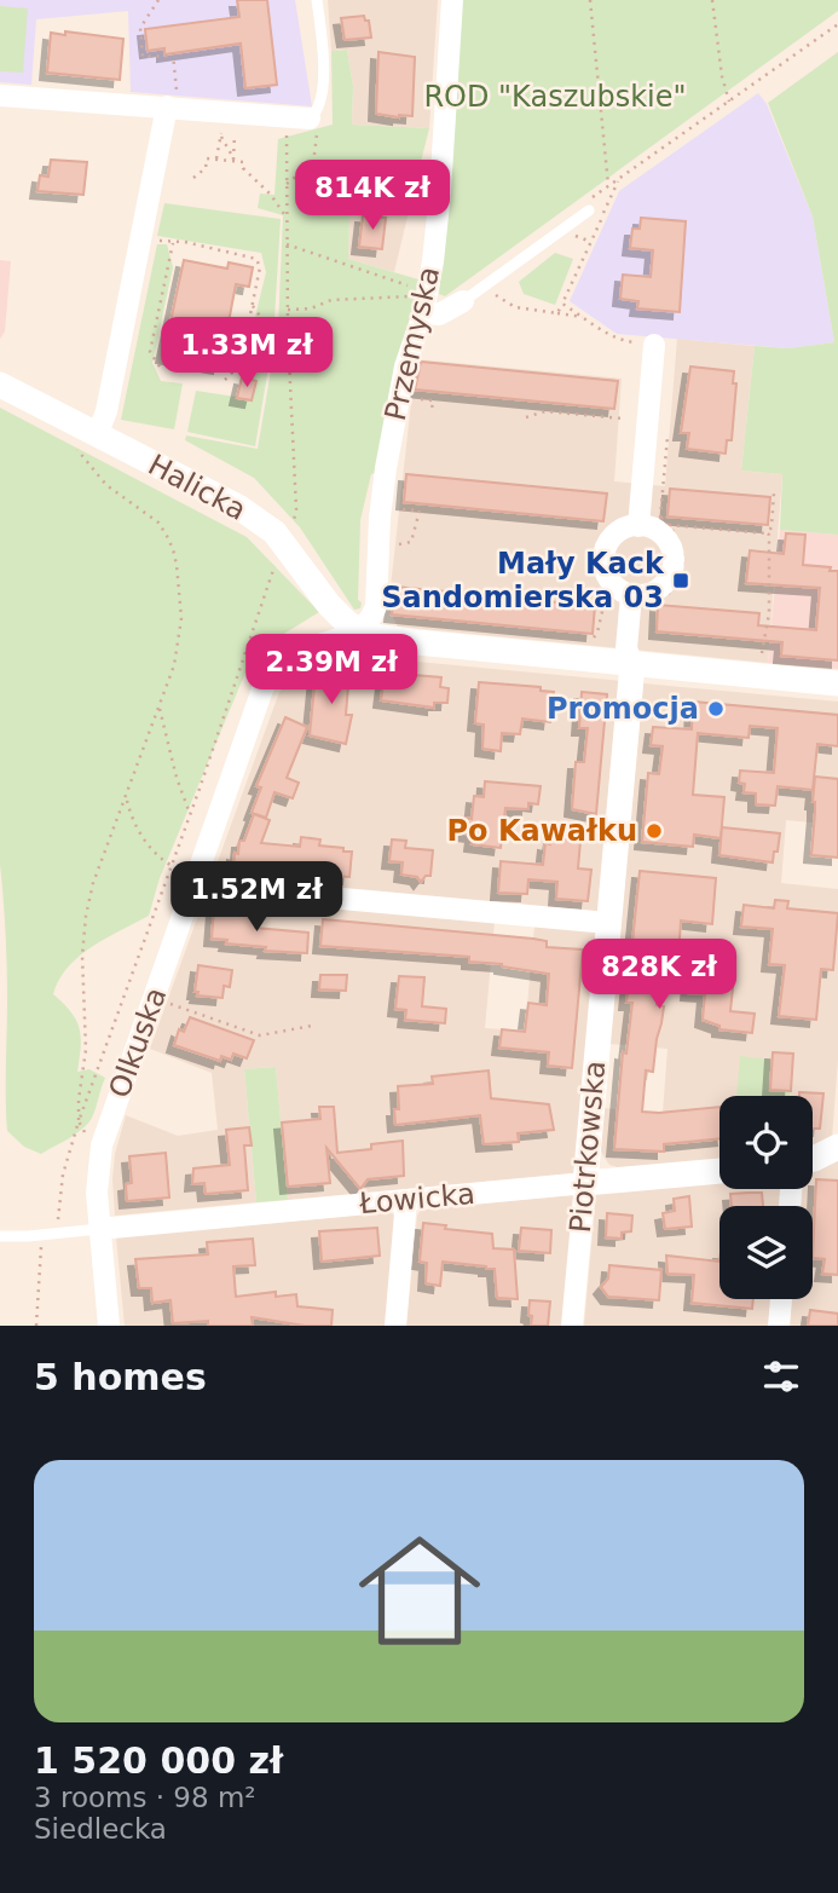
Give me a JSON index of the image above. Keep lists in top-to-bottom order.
{
  "streets": {
    "street": [
      "Przemyska",
      "Halicka",
      "Olkuska",
      "Piotrkowska",
      "Łowicka"
    ]
  },
  "crossings": [
    ["Przemyska", "Halicka"],
    ["Przemyska", "Olkuska"],
    ["Halicka", "Olkuska"],
    ["Olkuska", "Łowicka"],
    ["Piotrkowska", "Łowicka"]
  ],
  "parks": ["ROD \"Kaszubskie\""],
  "places": {
    "transit": ["Mały Kack Sandomierska 03"],
    "other": ["Promocja", "Po Kawałku"]
  },
  "page": {
    "price": [
      "814K zł",
      "1.33M zł",
      "2.39M zł",
      "1.52M zł",
      "828K zł"
    ],
    "heading": "5 homes",
    "list": [
      {
        "name": "1 520 000 zł",
        "note": "3 rooms · 98 m² · Siedlecka"
      }
    ]
  }
}
